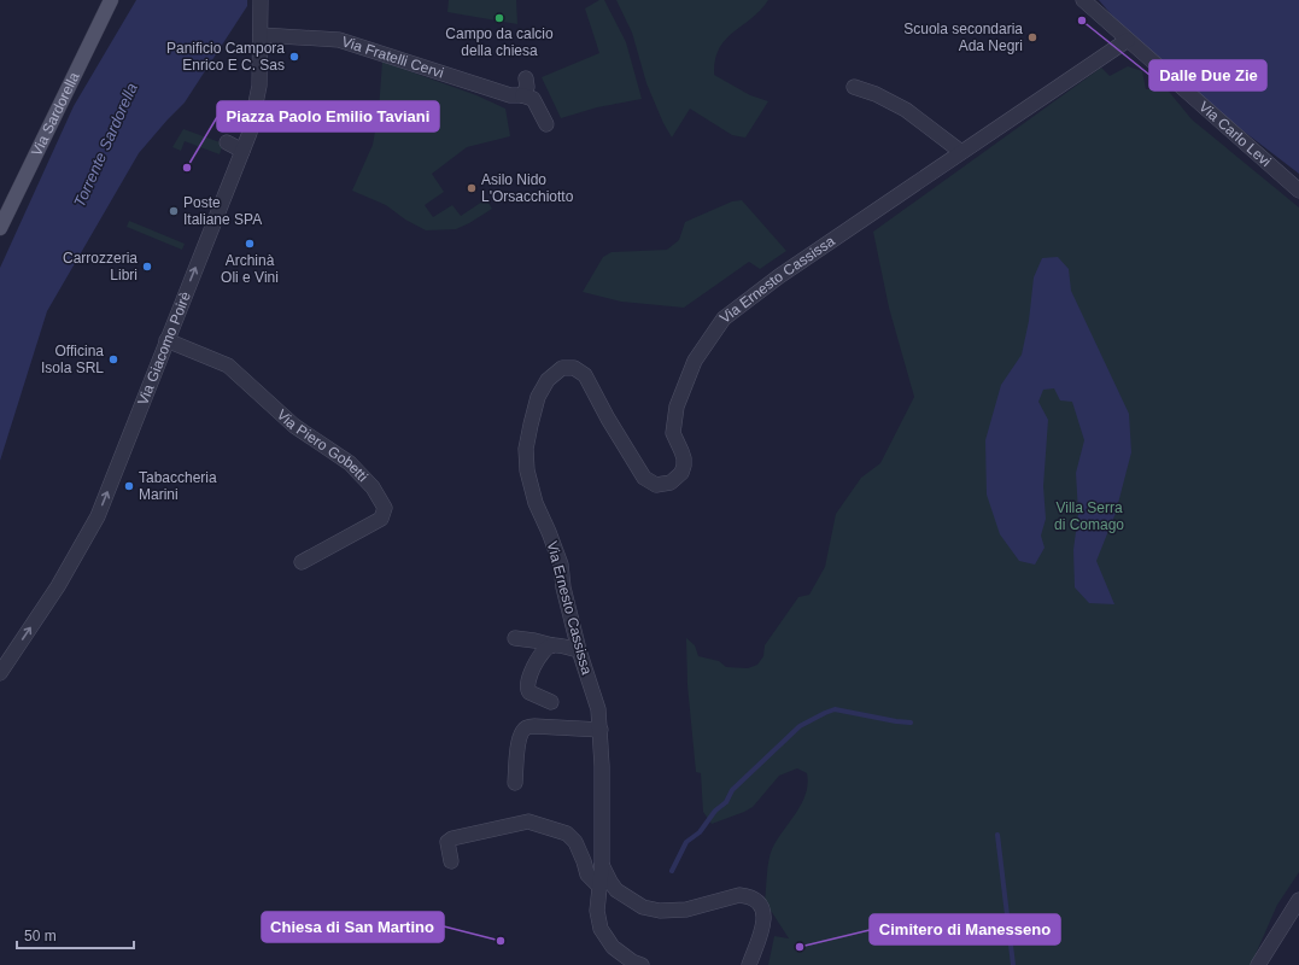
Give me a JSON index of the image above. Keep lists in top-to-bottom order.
{
  "streets": {
    "main road": ["Via Sardorella"],
    "street": [
      "Via Fratelli Cervi",
      "Via Carlo Levi",
      "Via Ernesto Cassissa",
      "Via Giacomo Poirè",
      "Via Piero Gobetti"
    ]
  },
  "crossings": [
    ["Via Fratelli Cervi", "Via Giacomo Poirè"],
    ["Via Carlo Levi", "Via Ernesto Cassissa"],
    ["Via Giacomo Poirè", "Via Piero Gobetti"]
  ],
  "one_way": ["Via Giacomo Poirè"],
  "water": ["Torrente Sardorella"],
  "parks": ["Villa Serra di Comago"],
  "places": [
    "Campo da calcio della chiesa",
    "Dalle Due Zie",
    "Scuola secondaria Ada Negri",
    "Panificio Campora Enrico E C. Sas",
    "Piazza Paolo Emilio Taviani",
    "Asilo Nido L'Orsacchiotto",
    "Poste Italiane SPA",
    "Archinà Oli e Vini",
    "Carrozzeria Libri",
    "Officina Isola SRL",
    "Tabaccheria Marini",
    "Chiesa di San Martino",
    "Cimitero di Manesseno"
  ],
  "scale_bar": "50 m"
}
